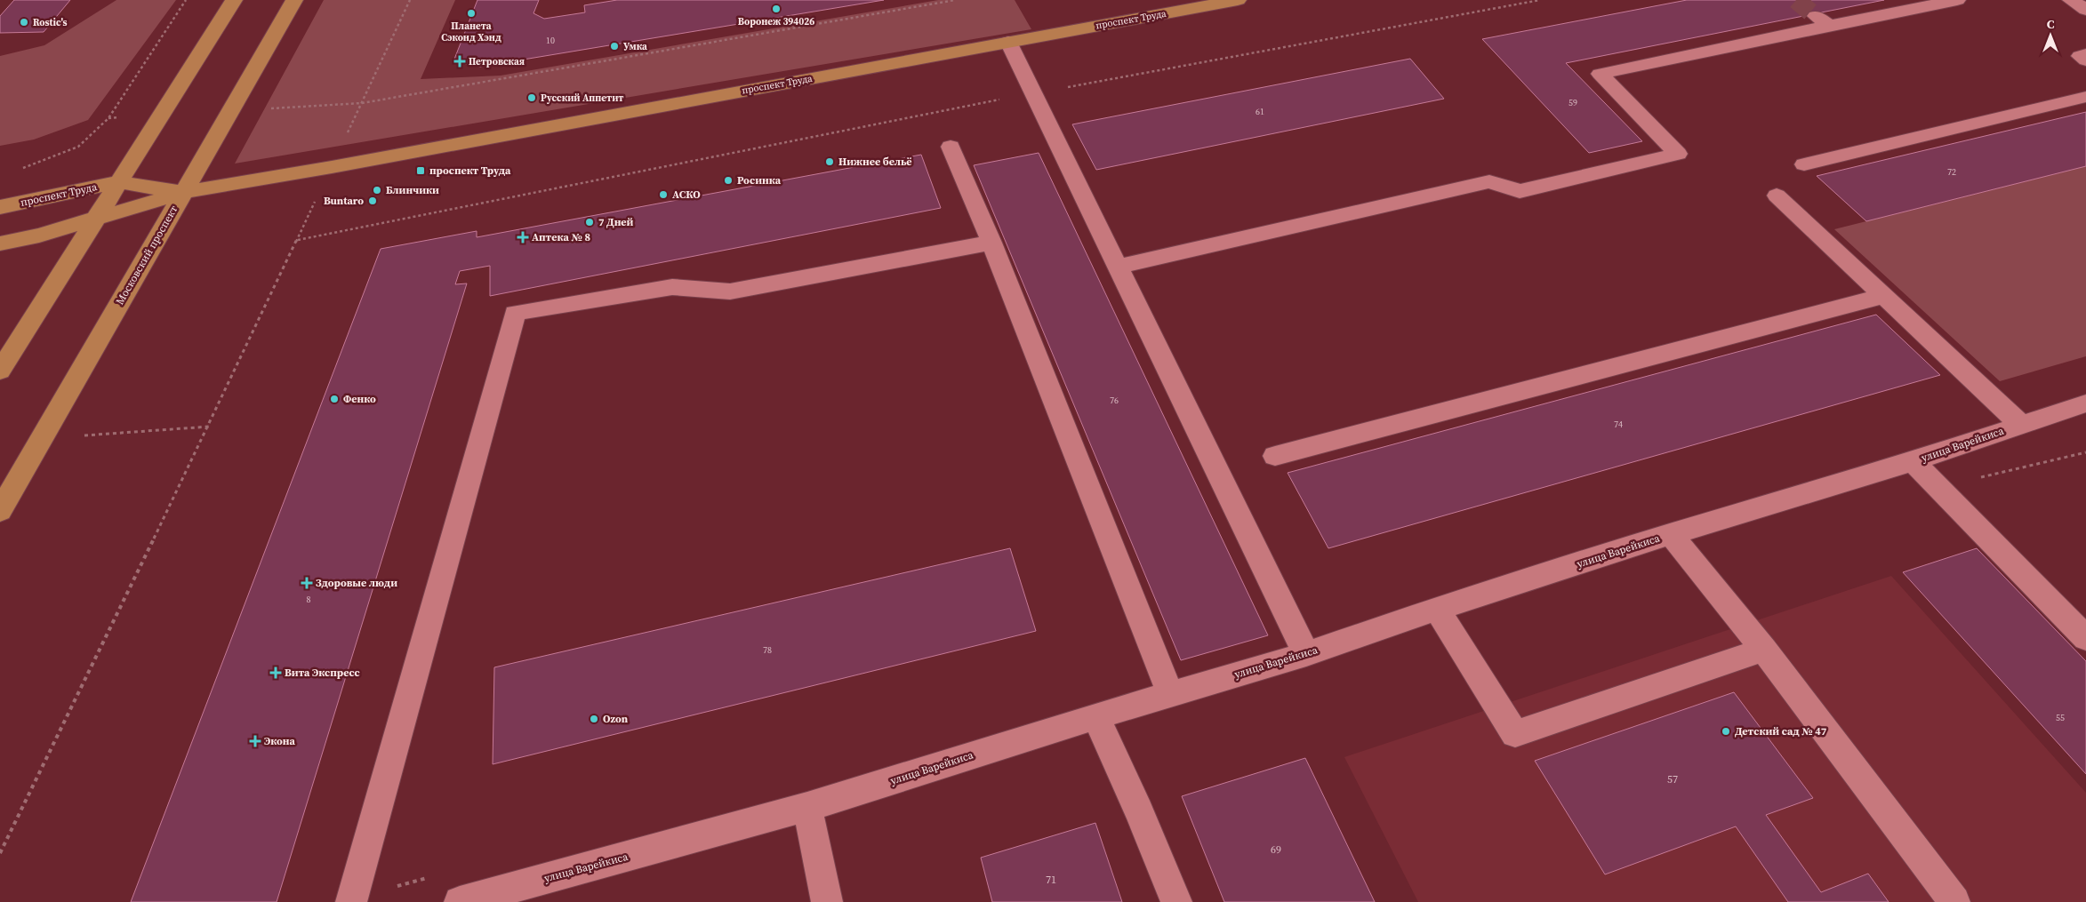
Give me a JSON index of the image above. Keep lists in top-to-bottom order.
{
  "streets": {
    "main road": ["проспект Труда", "Московский проспект"],
    "street": ["улица Варейкиса"]
  },
  "crossings": [
    ["проспект Труда", "Московский проспект"]
  ],
  "places": {
    "other": [
      "Воронеж 394026",
      "Планета Сэконд Хэнд",
      "Rostic's",
      "Умка",
      "Русский Аппетит",
      "Нижнее бельё",
      "Росинка",
      "Блинчики",
      "АСКО",
      "Buntaro",
      "7 Дней",
      "Фенко",
      "Ozon",
      "Детский сад № 47"
    ],
    "health": [
      "Петровская",
      "Аптека № 8",
      "Здоровые люди",
      "Вита Экспресс",
      "Экона"
    ],
    "transit": ["проспект Труда"]
  },
  "house_numbers": [
    "10",
    "59",
    "61",
    "72",
    "76",
    "74",
    "8",
    "78",
    "55",
    "57",
    "69",
    "71"
  ],
  "north": "top"
}
